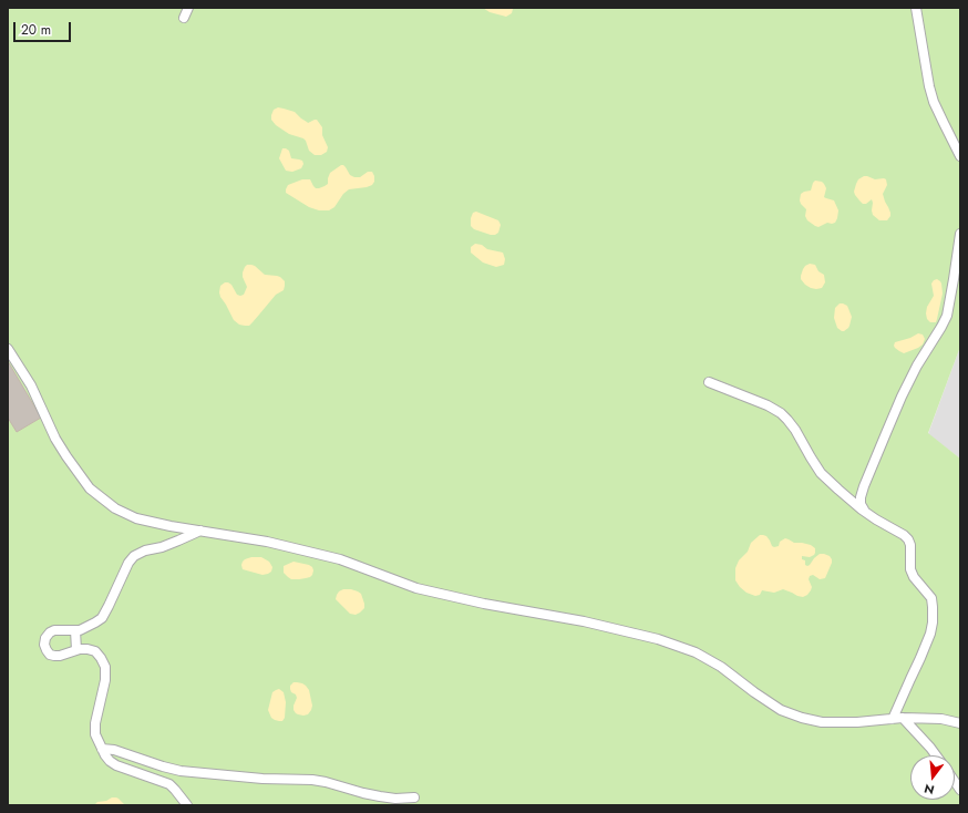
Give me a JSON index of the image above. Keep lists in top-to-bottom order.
{
  "scale_bar": "20 m",
  "north": "bottom"
}
